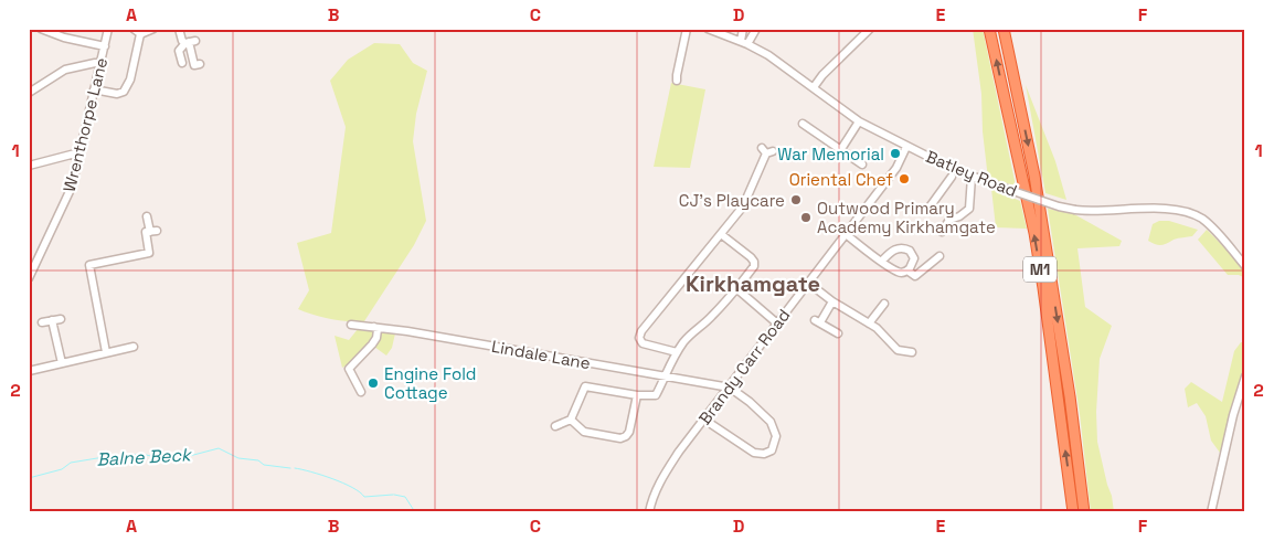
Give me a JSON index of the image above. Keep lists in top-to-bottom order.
{
  "streets": {
    "highway": ["M1"],
    "street": [
      "Wrenthorpe Lane",
      "Batley Road",
      "Lindale Lane",
      "Brandy Carr Road"
    ]
  },
  "crossings": [
    ["Batley Road", "Brandy Carr Road"],
    ["Lindale Lane", "Brandy Carr Road"]
  ],
  "districts": ["Kirkhamgate"],
  "water": ["Balne Beck"],
  "places": [
    "War Memorial",
    "Oriental Chef",
    "CJ's Playcare",
    "Outwood Primary Academy Kirkhamgate",
    "Engine Fold Cottage"
  ],
  "grid": {
    "columns": [
      "A",
      "B",
      "C",
      "D",
      "E",
      "F"
    ],
    "rows": ["1", "2"]
  }
}
